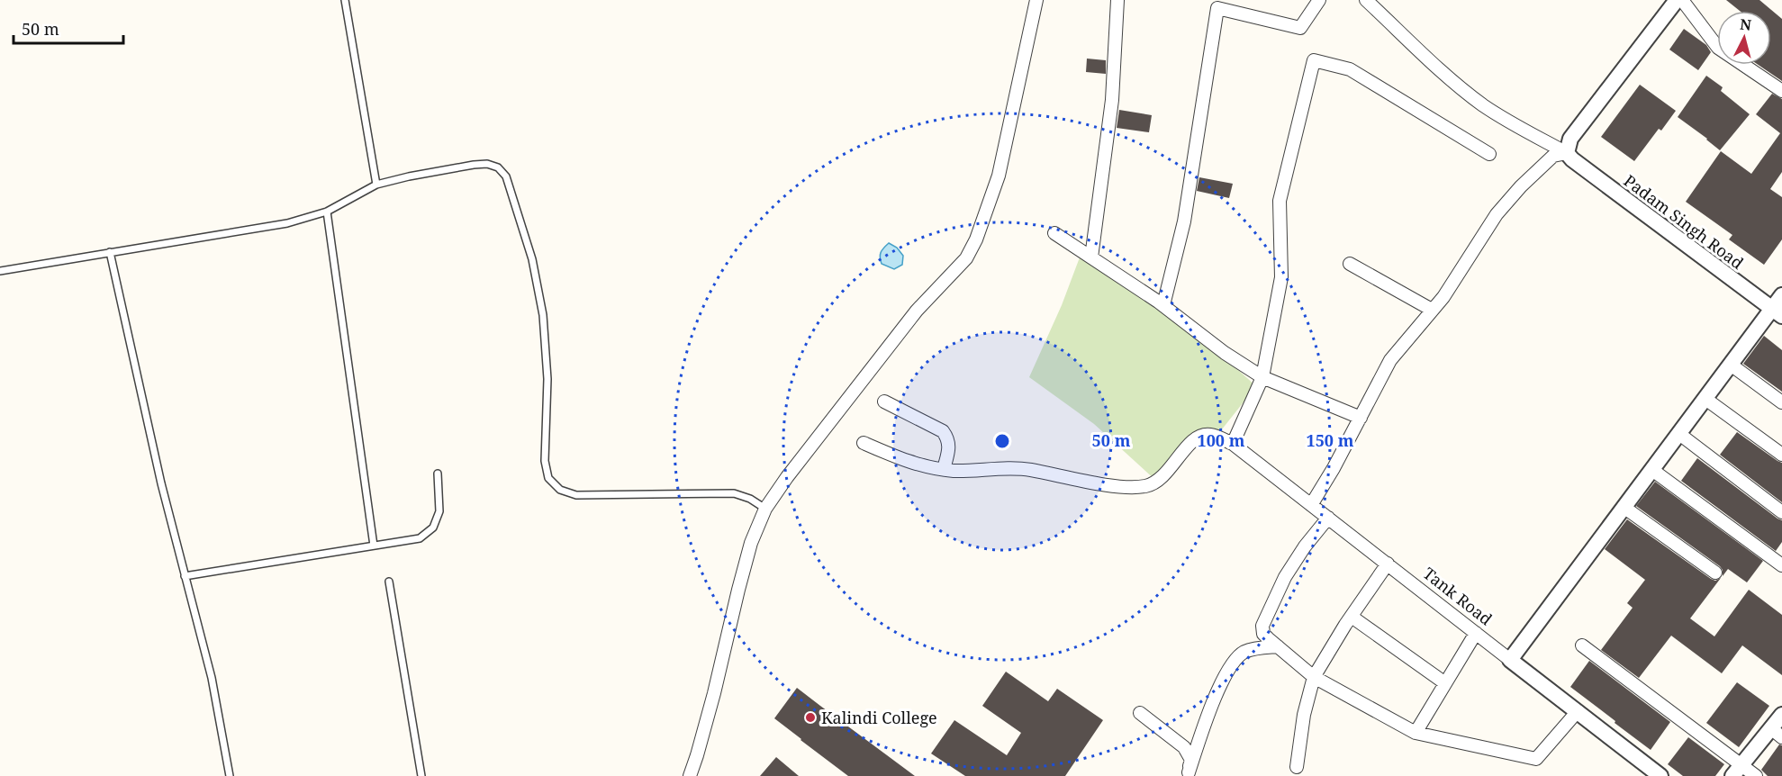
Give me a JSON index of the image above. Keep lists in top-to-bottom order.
{
  "streets": {
    "street": ["Padam Singh Road", "Tank Road"]
  },
  "places": ["Kalindi College"],
  "scale_bar": "50 m",
  "north": "top",
  "rings": ["50 m", "100 m", "150 m"]
}
